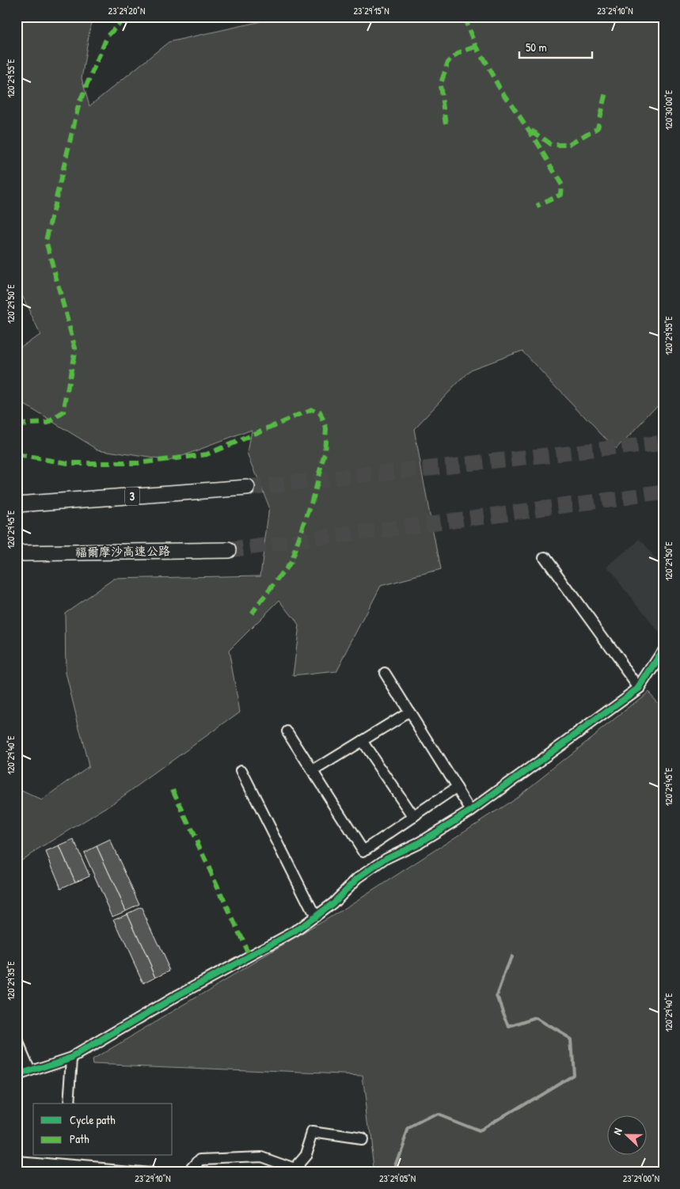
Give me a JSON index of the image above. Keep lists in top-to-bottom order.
{
  "streets": {
    "highway": ["3", "福爾摩沙高速公路"]
  },
  "legend": ["Cycle path", "Path"],
  "scale_bar": "50 m",
  "north": "left",
  "coordinates": [
    "23°29'20\"N",
    "23°29'15\"N",
    "23°29'10\"N",
    "120°29'55\"E",
    "120°30'00\"E",
    "120°29'50\"E",
    "120°29'45\"E",
    "120°29'40\"E",
    "120°29'35\"E",
    "23°29'05\"N",
    "23°29'00\"N"
  ]
}
